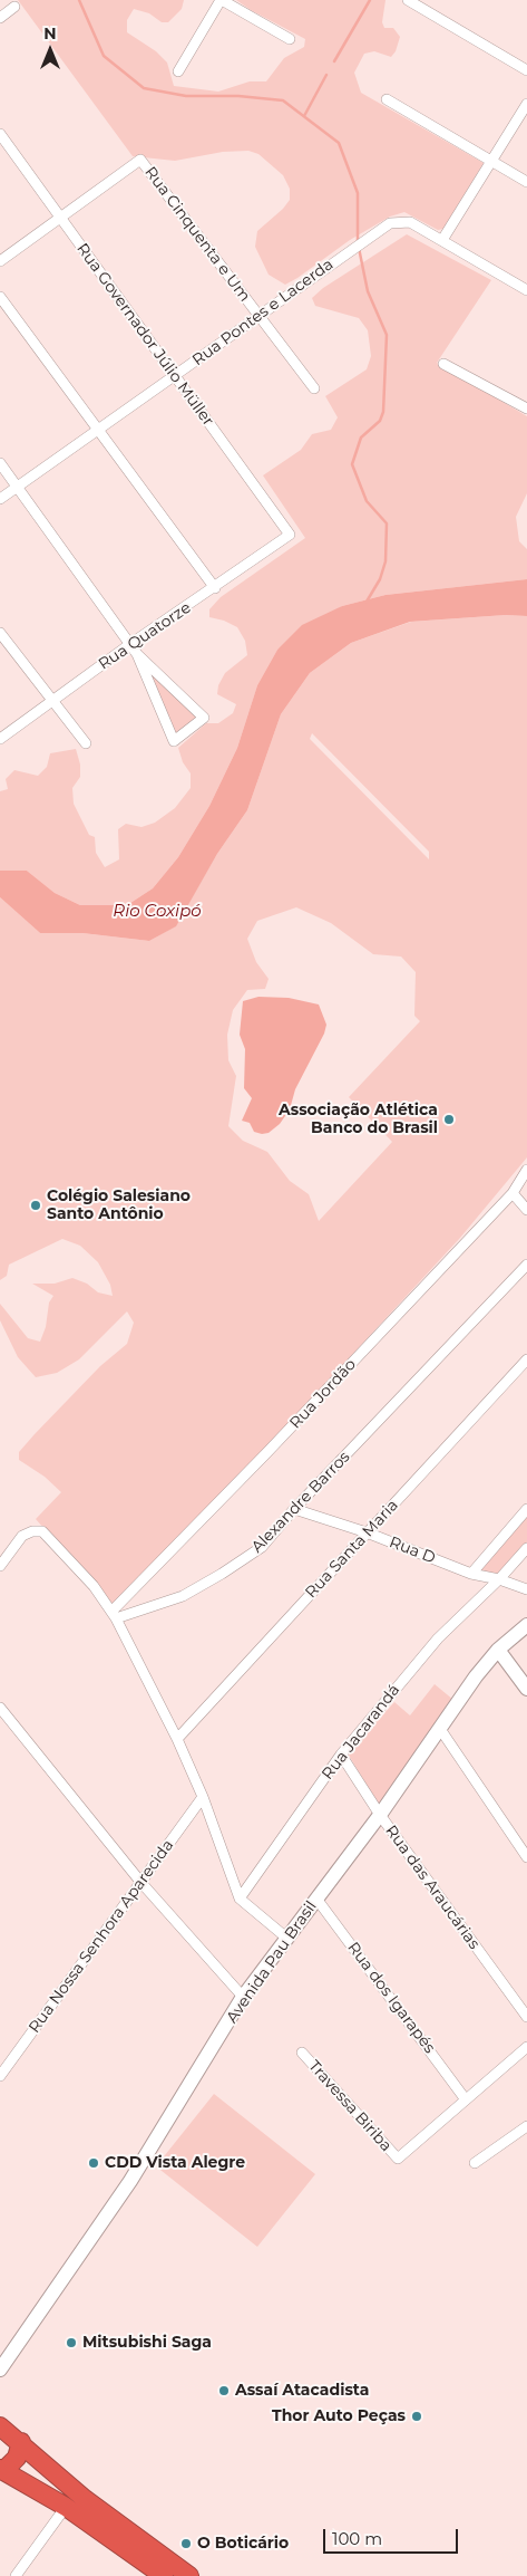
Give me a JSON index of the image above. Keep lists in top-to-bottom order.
{
  "streets": {
    "street": [
      "Rua Cinquenta e Um",
      "Rua Pontes e Lacerda",
      "Rua Governador Júlio Müller",
      "Rua Quatorze",
      "Rua Jordão",
      "Alexandre Barros",
      "Rua Santa Maria",
      "Rua D",
      "Rua Jacarandá",
      "Rua das Araucárias",
      "Rua Nossa Senhora Aparecida",
      "Avenida Pau Brasil",
      "Rua dos Igarapés",
      "Travessa Biriba"
    ]
  },
  "crossings": [
    ["Rua Cinquenta e Um", "Rua Pontes e Lacerda"],
    ["Rua Cinquenta e Um", "Rua Governador Júlio Müller"],
    ["Rua Pontes e Lacerda", "Rua Governador Júlio Müller"],
    ["Rua Governador Júlio Müller", "Rua Quatorze"],
    ["Rua Jordão", "Alexandre Barros"],
    ["Alexandre Barros", "Rua D"],
    ["Rua Santa Maria", "Rua D"],
    ["Rua D", "Rua Jacarandá"],
    ["Rua Jacarandá", "Rua das Araucárias"],
    ["Rua das Araucárias", "Avenida Pau Brasil"],
    ["Avenida Pau Brasil", "Rua dos Igarapés"],
    ["Rua dos Igarapés", "Travessa Biriba"]
  ],
  "water": ["Rio Coxipó"],
  "places": [
    "Associação Atlética Banco do Brasil",
    "Colégio Salesiano Santo Antônio",
    "CDD Vista Alegre",
    "Mitsubishi Saga",
    "Assaí Atacadista",
    "Thor Auto Peças",
    "O Boticário"
  ],
  "scale_bar": "100 m",
  "north": "top"
}
